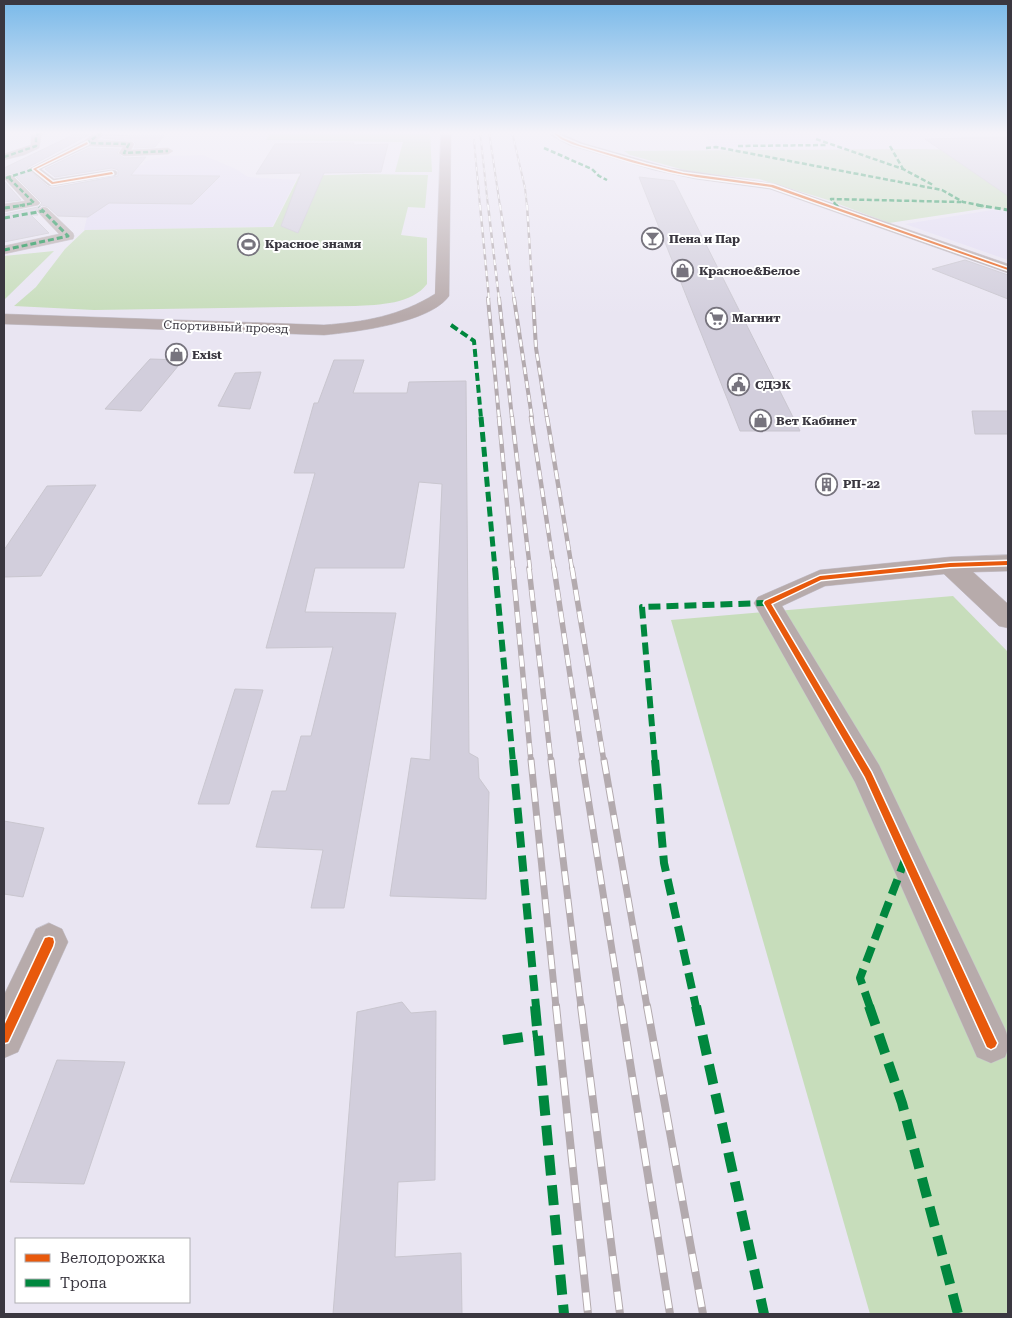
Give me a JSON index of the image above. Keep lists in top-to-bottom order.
{
  "streets": {
    "main road": ["Спортивный проезд"]
  },
  "places": {
    "bar": ["Пена и Пар"],
    "sports": ["Красное знамя"],
    "shop": ["Красное&Белое", "Exist", "Вет Кабинет"],
    "supermarket": ["Магнит"],
    "public building": ["СДЭК"],
    "building": ["РП-22"]
  },
  "legend": ["Велодорожка", "Тропа"]
}
